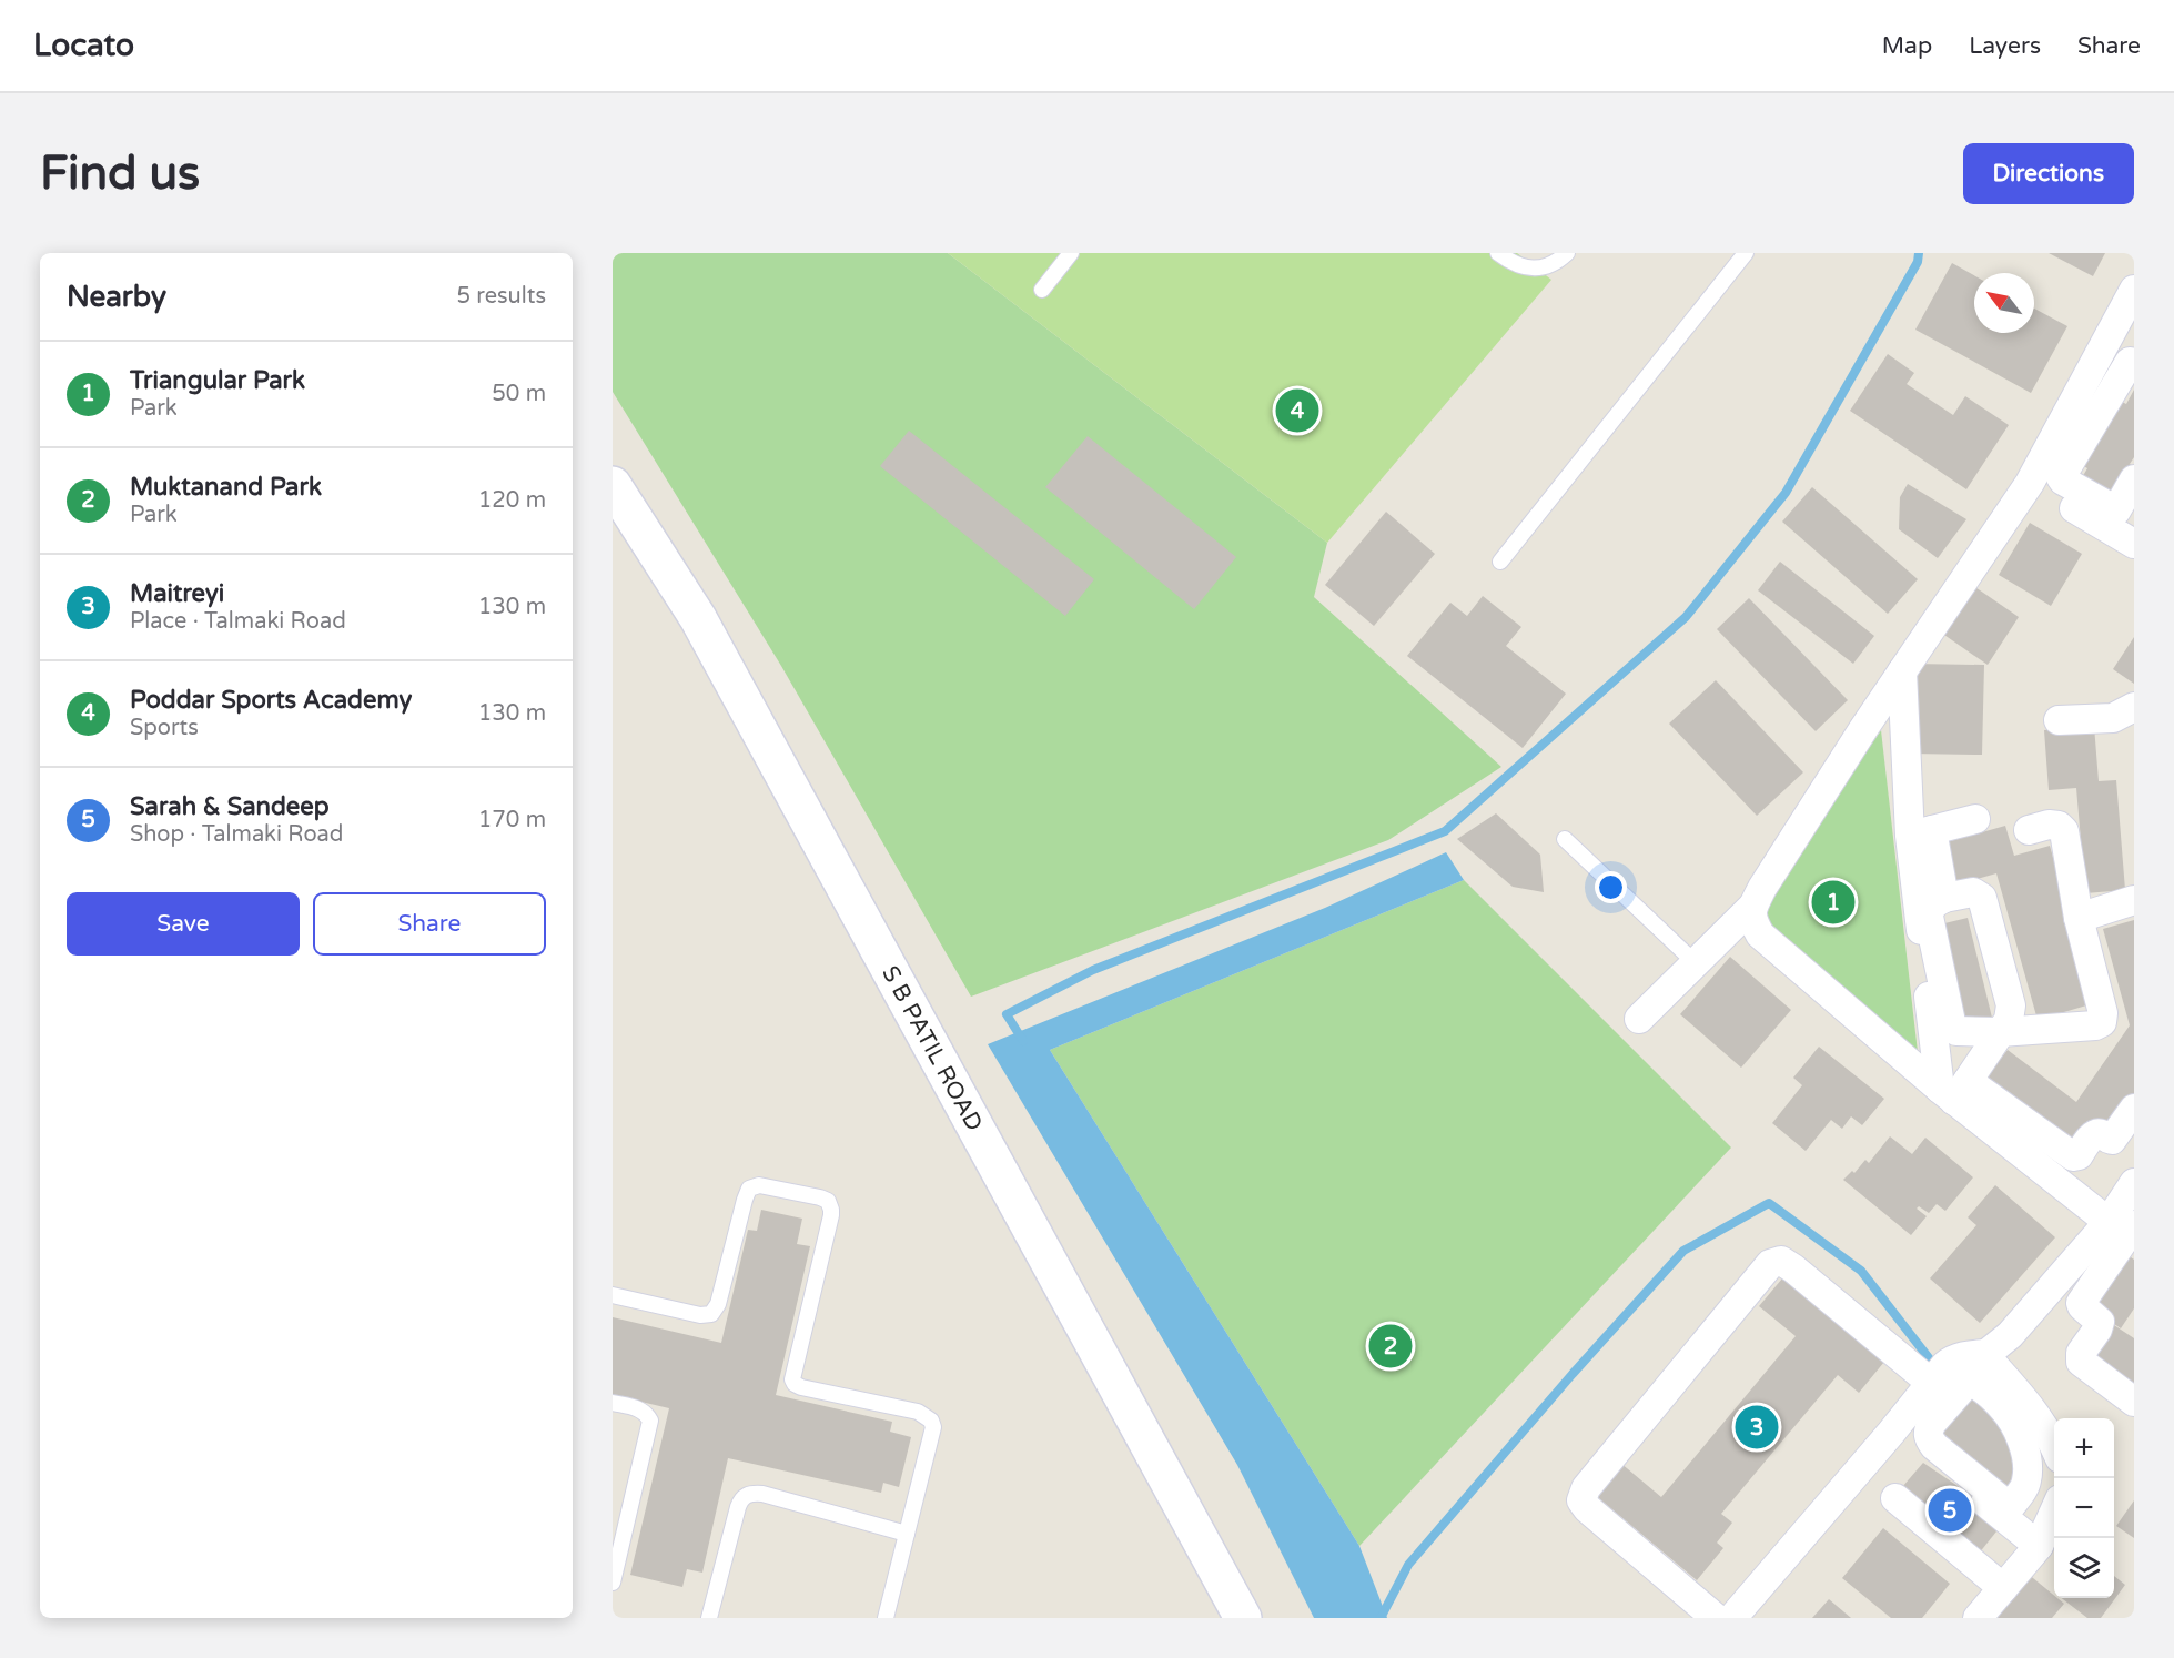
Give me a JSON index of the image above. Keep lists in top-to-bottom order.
{
  "streets": {
    "street": ["S B PATIL ROAD"]
  },
  "north": "top left",
  "page": {
    "header": "Locato",
    "nav": ["Map", "Layers", "Share"],
    "buttons": [
      "Directions",
      ["Save", "Share"]
    ],
    "title": "Find us",
    "heading": ["Nearby", "5 results"],
    "list": [
      {
        "mark": "1",
        "name": "Triangular Park",
        "note": "Park",
        "value": "50 m"
      },
      {
        "mark": "2",
        "name": "Muktanand Park",
        "note": "Park",
        "value": "120 m"
      },
      {
        "mark": "3",
        "name": "Maitreyi",
        "note": "Place · Talmaki Road",
        "value": "130 m"
      },
      {
        "mark": "4",
        "name": "Poddar Sports Academy",
        "note": "Sports",
        "value": "130 m"
      },
      {
        "mark": "5",
        "name": "Sarah & Sandeep",
        "note": "Shop · Talmaki Road",
        "value": "170 m"
      }
    ],
    "pins": [
      "4",
      "1",
      "2",
      "3",
      "5"
    ],
    "map_buttons": ["+", "−"]
  }
}
